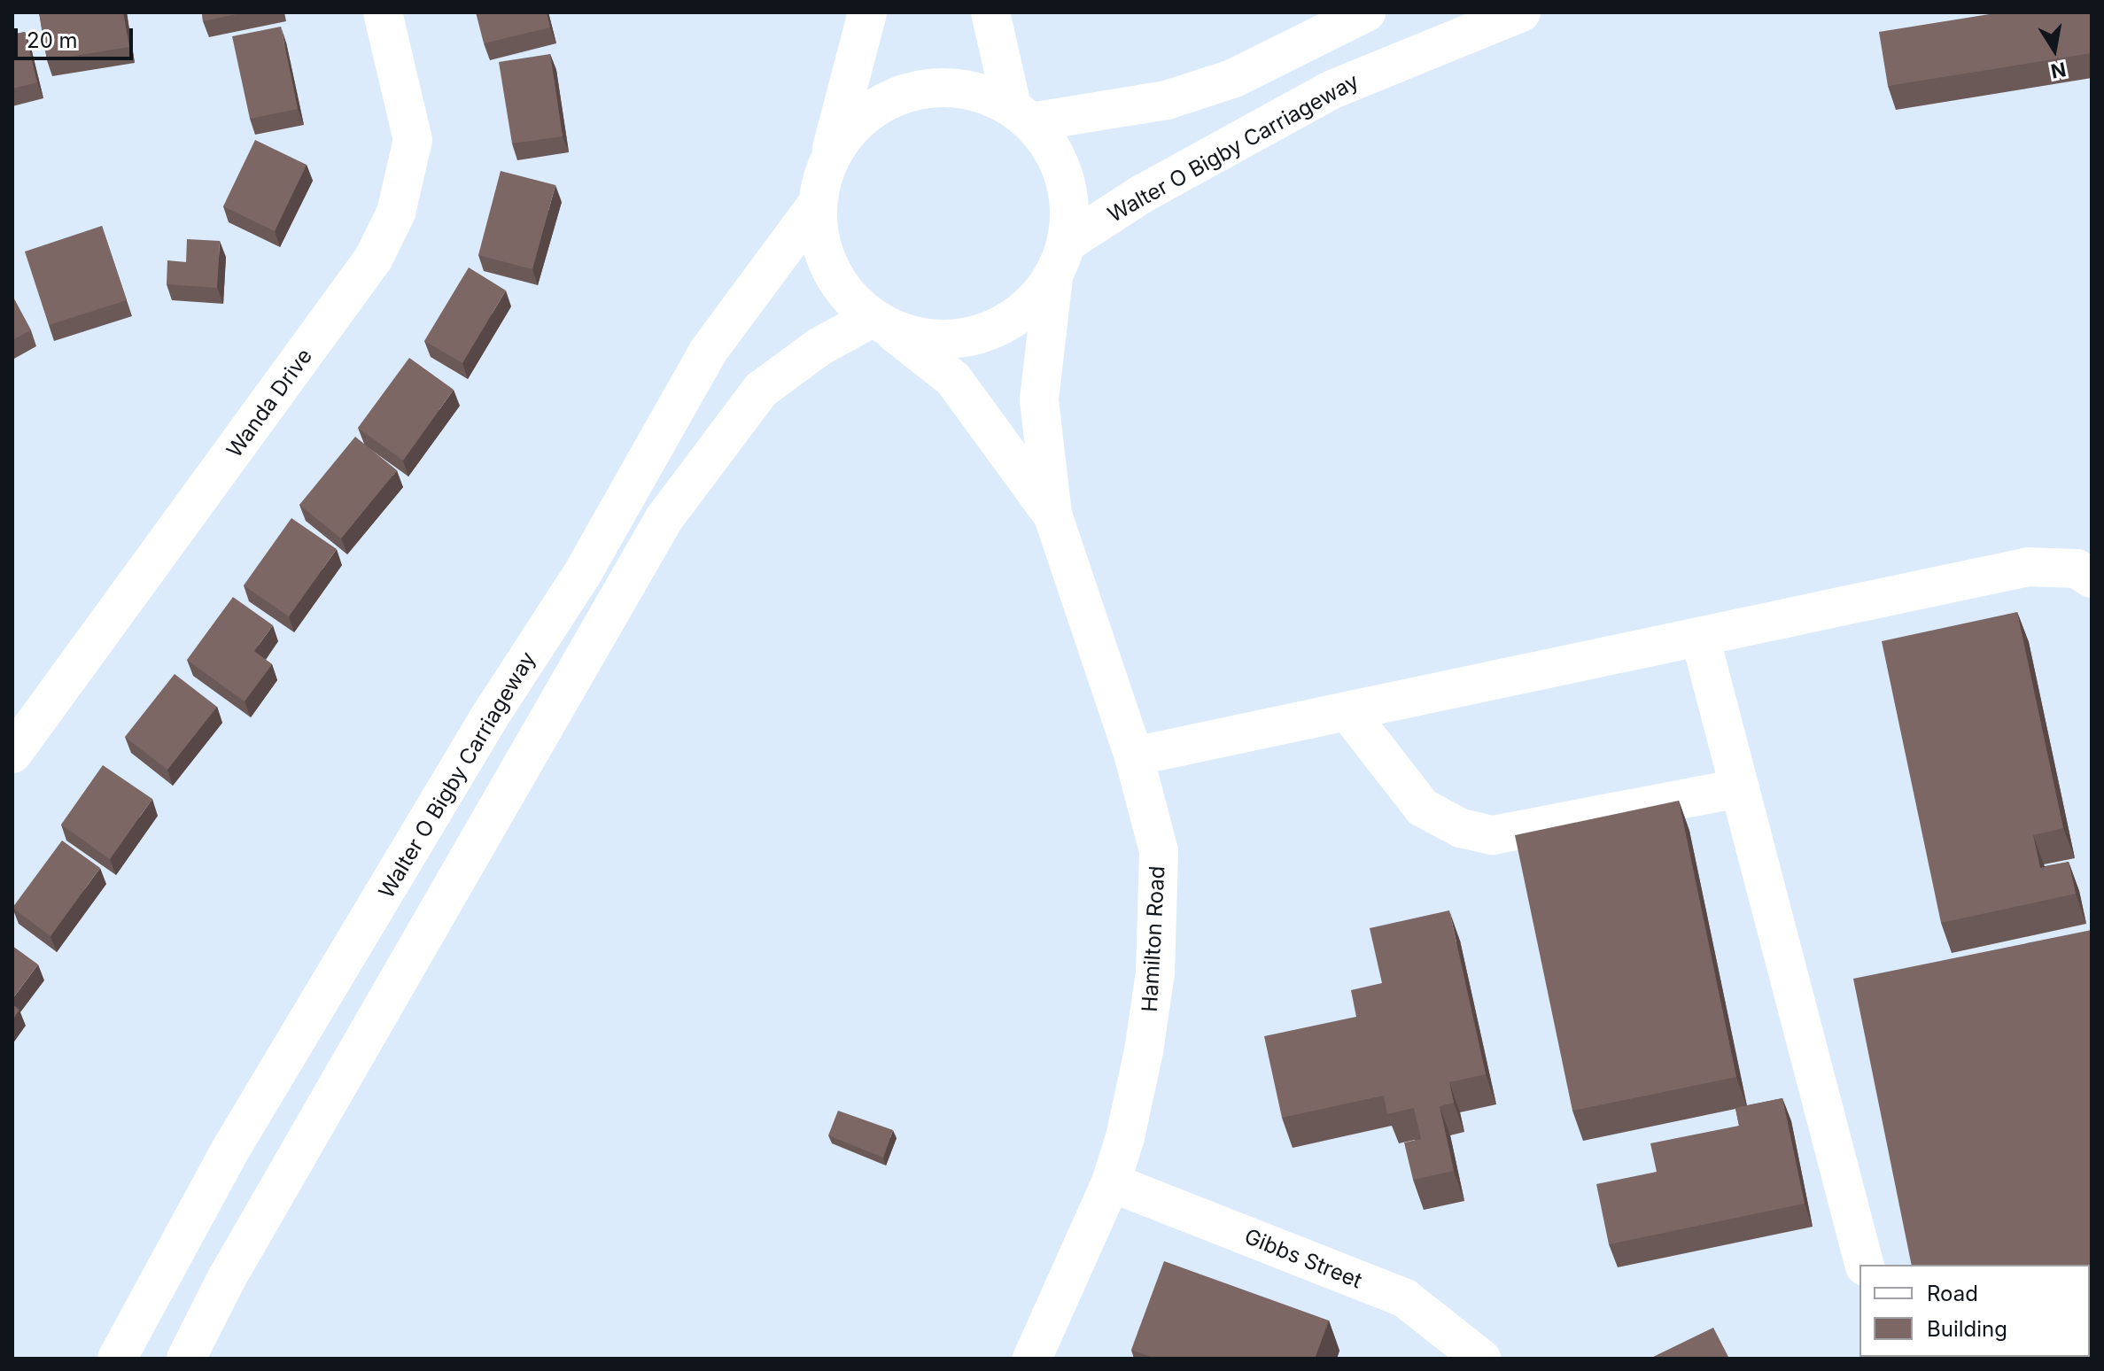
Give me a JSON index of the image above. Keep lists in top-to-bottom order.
{
  "streets": {
    "street": [
      "Walter O Bigby Carriageway",
      "Wanda Drive",
      "Hamilton Road",
      "Gibbs Street"
    ]
  },
  "crossings": [
    ["Walter O Bigby Carriageway", "Hamilton Road"],
    ["Hamilton Road", "Gibbs Street"]
  ],
  "legend": ["Road", "Building"],
  "scale_bar": "20 m",
  "north": "bottom"
}
